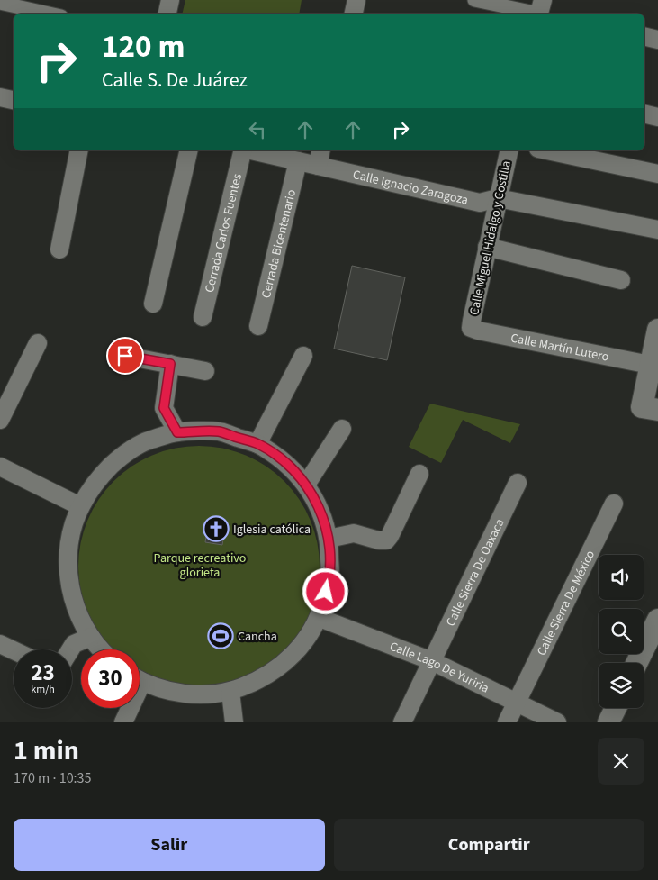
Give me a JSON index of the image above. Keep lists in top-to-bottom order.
{
  "streets": {
    "street": [
      "Calle Ignacio Zaragoza",
      "Cerrada Carlos Fuentes",
      "Calle Miguel Hidalgo y Costilla",
      "Cerrada Bicentenario",
      "Calle Martín Lutero",
      "Calle Sierra De Oaxaca",
      "Calle Sierra De México",
      "Calle Lago De Yuriria"
    ]
  },
  "crossings": [
    ["Calle Ignacio Zaragoza", "Calle Miguel Hidalgo y Costilla"],
    ["Calle Ignacio Zaragoza", "Cerrada Bicentenario"],
    ["Calle Miguel Hidalgo y Costilla", "Calle Martín Lutero"],
    ["Calle Sierra De Oaxaca", "Calle Lago De Yuriria"],
    ["Calle Sierra De México", "Calle Lago De Yuriria"]
  ],
  "parks": ["Parque recreativo glorieta"],
  "places": {
    "church": ["Iglesia católica"],
    "sports": ["Cancha"]
  },
  "page": {
    "turn": ["120 m", "Calle S. De Juárez"],
    "speed": "23 km/h",
    "limit": "30",
    "heading": ["1 min", "170 m · 10:35"],
    "buttons": ["Salir", "Compartir"]
  }
}
